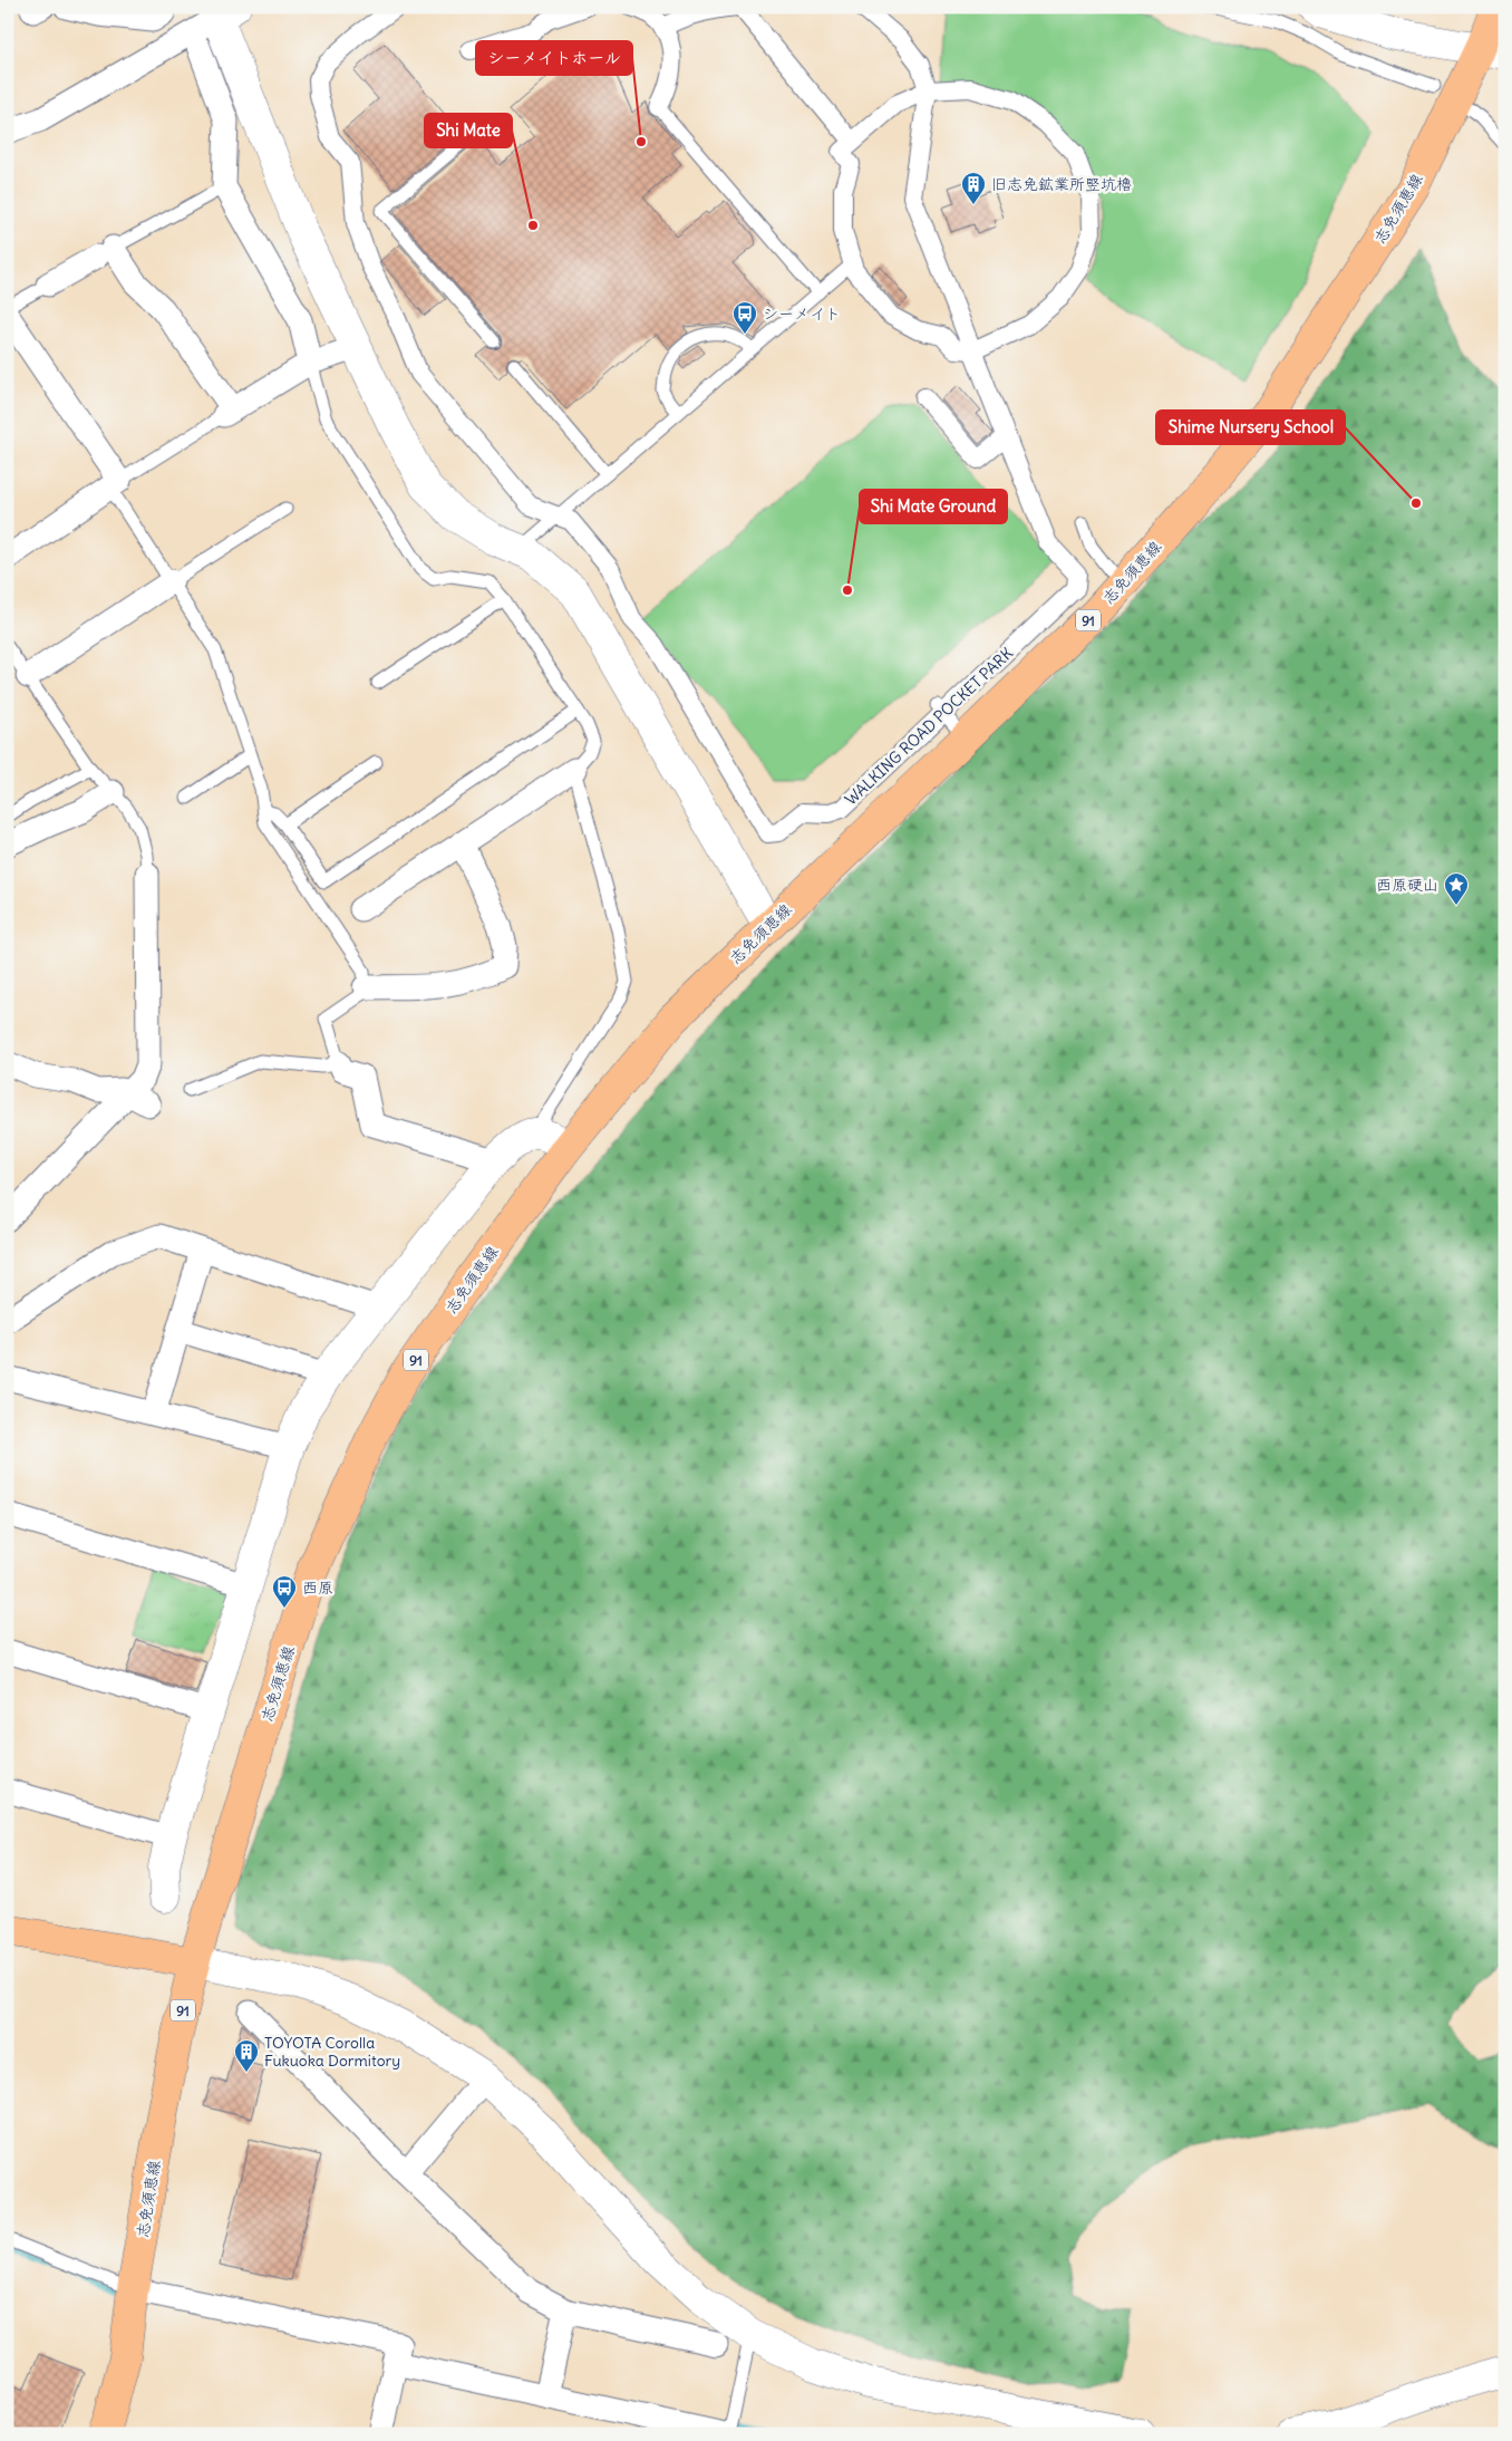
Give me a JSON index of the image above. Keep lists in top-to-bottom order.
{
  "streets": {
    "main road": ["志免須恵線", "91"],
    "street": ["WALKING ROAD POCKET PARK"]
  },
  "places": {
    "other": [
      "シーメイトホール",
      "Shi Mate",
      "Shime Nursery School",
      "Shi Mate Ground"
    ],
    "building": ["旧志免鉱業所竪坑櫓", "TOYOTA Corolla Fukuoka Dormitory"],
    "bus stop": ["シーメイト", "西原"],
    "place": ["西原硬山"]
  }
}
